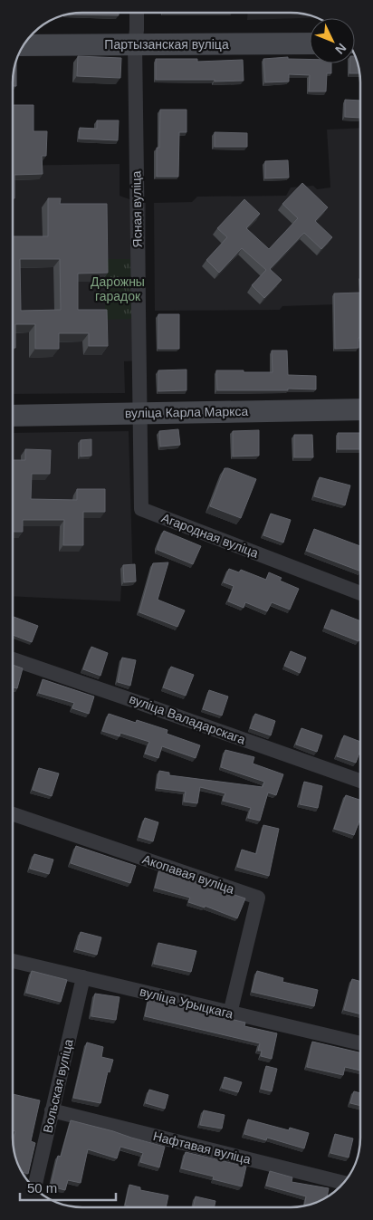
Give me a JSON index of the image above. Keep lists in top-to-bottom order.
{
  "streets": {
    "main road": ["Партызанская вуліца", "вуліца Карла Маркса"],
    "street": [
      "Ясная вуліца",
      "Агародная вуліца",
      "вуліца Валадарскага",
      "Акопавая вуліца",
      "вуліца Урыцкага",
      "Вольская вуліца",
      "Нафтавая вуліца"
    ]
  },
  "crossings": [
    ["Партызанская вуліца", "Ясная вуліца"],
    ["Ясная вуліца", "вуліца Карла Маркса"],
    ["Ясная вуліца", "Агародная вуліца"],
    ["вуліца Карла Маркса", "Агародная вуліца"],
    ["Акопавая вуліца", "вуліца Урыцкага"],
    ["вуліца Урыцкага", "Вольская вуліца"],
    ["Вольская вуліца", "Нафтавая вуліца"]
  ],
  "parks": ["Дарожны гарадок"],
  "scale_bar": "50 m",
  "north": "bottom right"
}
